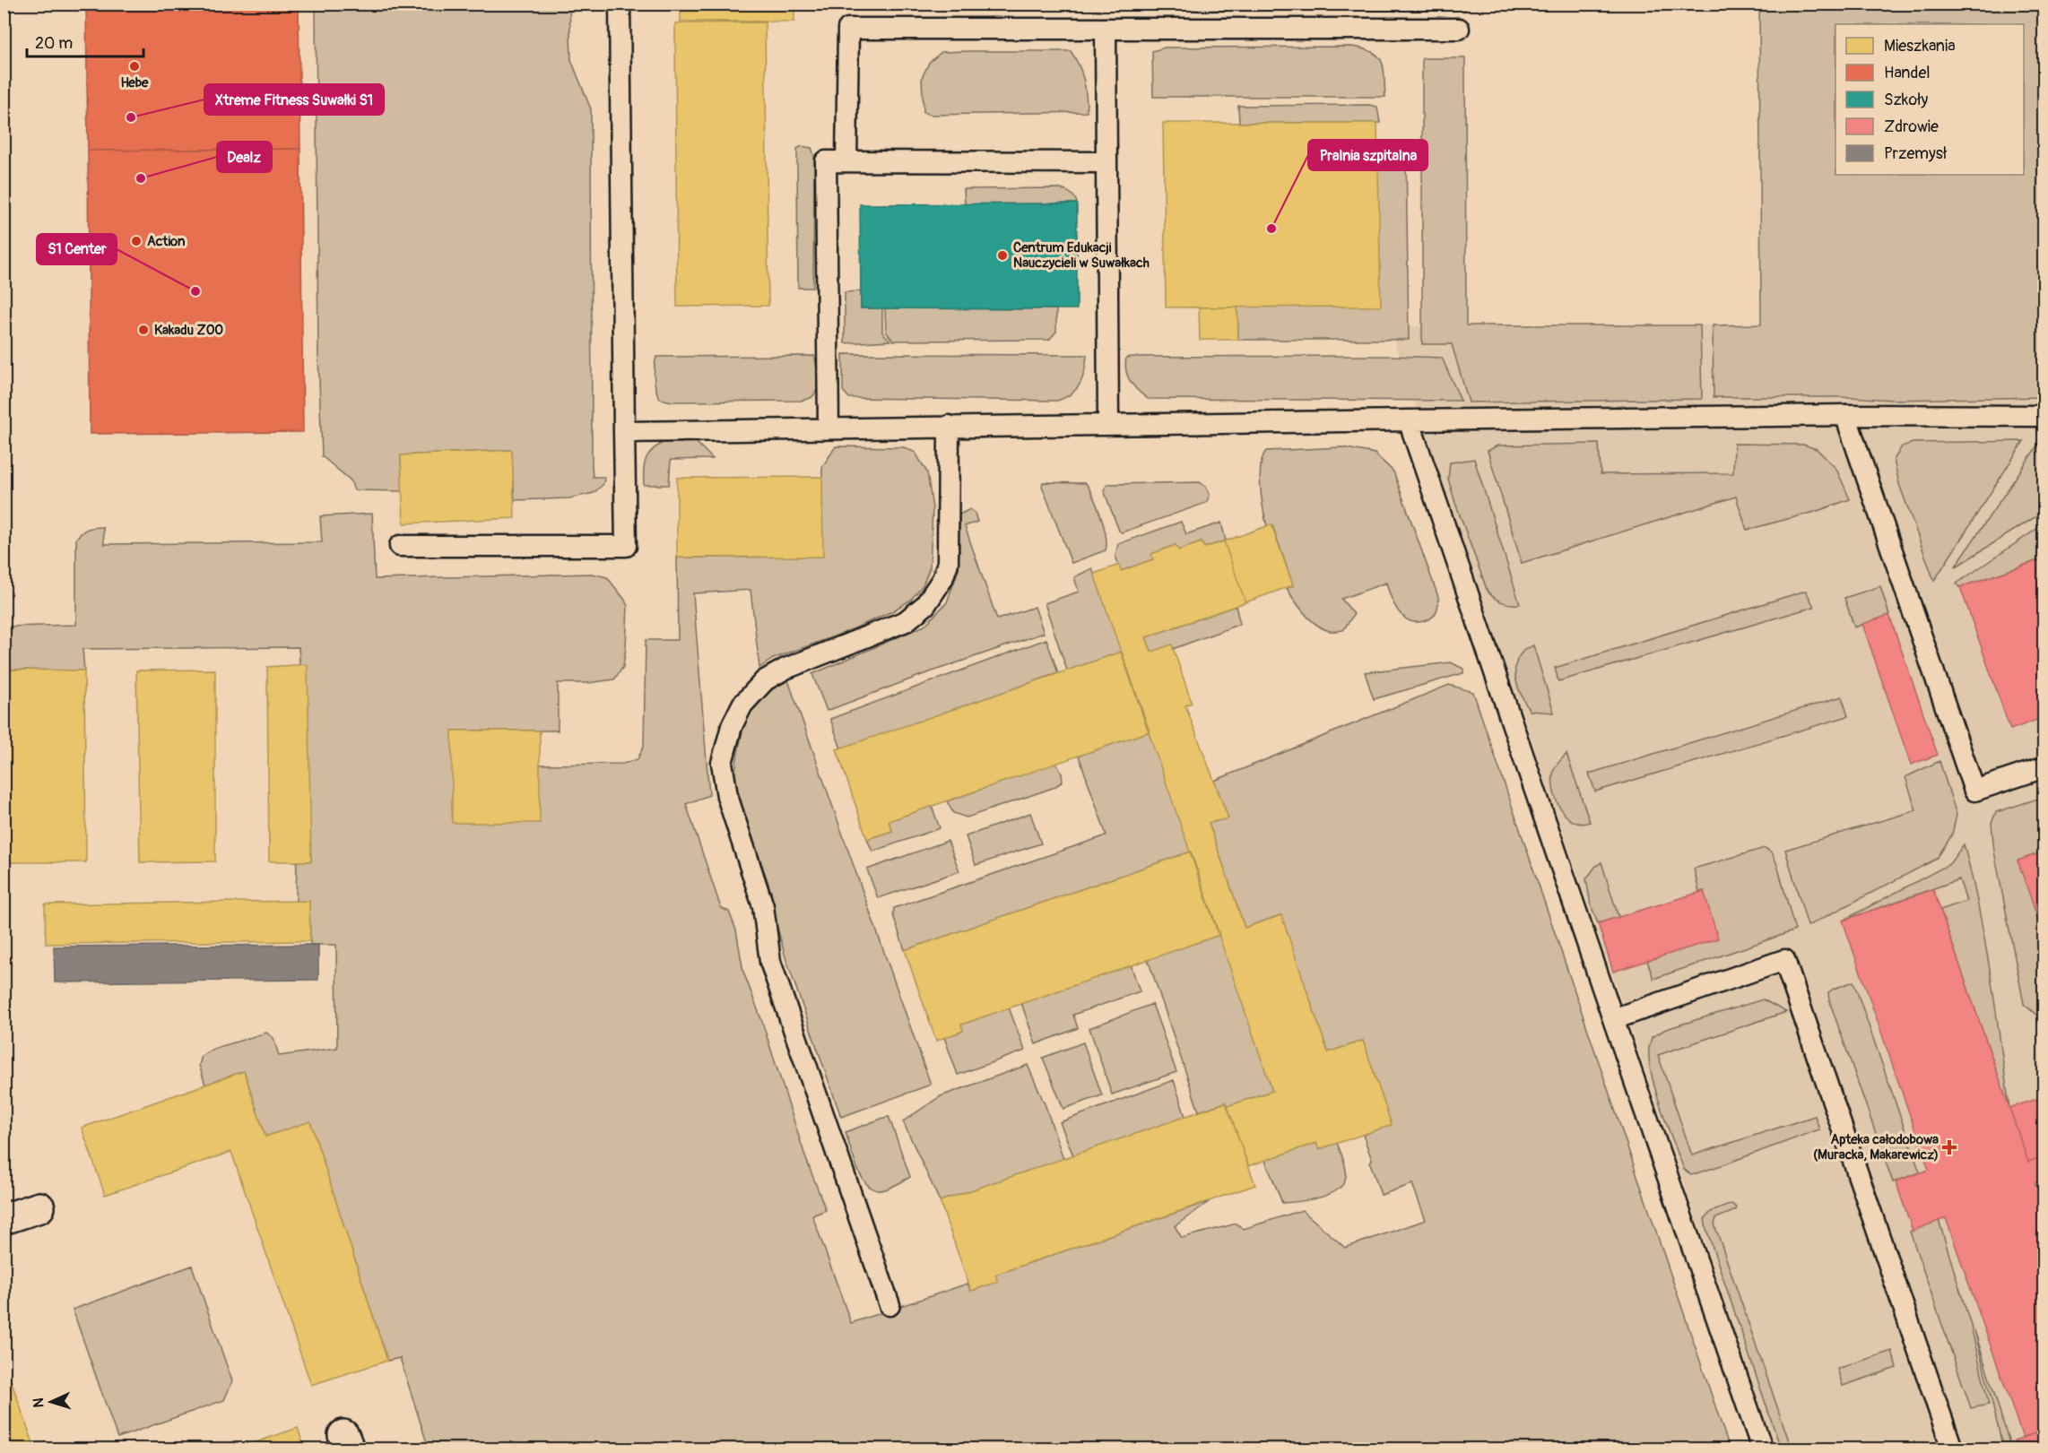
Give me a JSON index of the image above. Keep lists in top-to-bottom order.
{
  "places": {
    "other": [
      "Hebe",
      "Xtreme Fitness Suwałki S1",
      "Dealz",
      "Pralnia szpitalna",
      "Action",
      "Centrum Edukacji Nauczycieli w Suwałkach",
      "S1 Center",
      "Kakadu ZOO"
    ],
    "health": ["Apteka całodobowa (Muracka, Makarewicz)"]
  },
  "legend": [
    "Mieszkania",
    "Handel",
    "Szkoły",
    "Zdrowie",
    "Przemysł"
  ],
  "scale_bar": "20 m",
  "north": "left"
}
